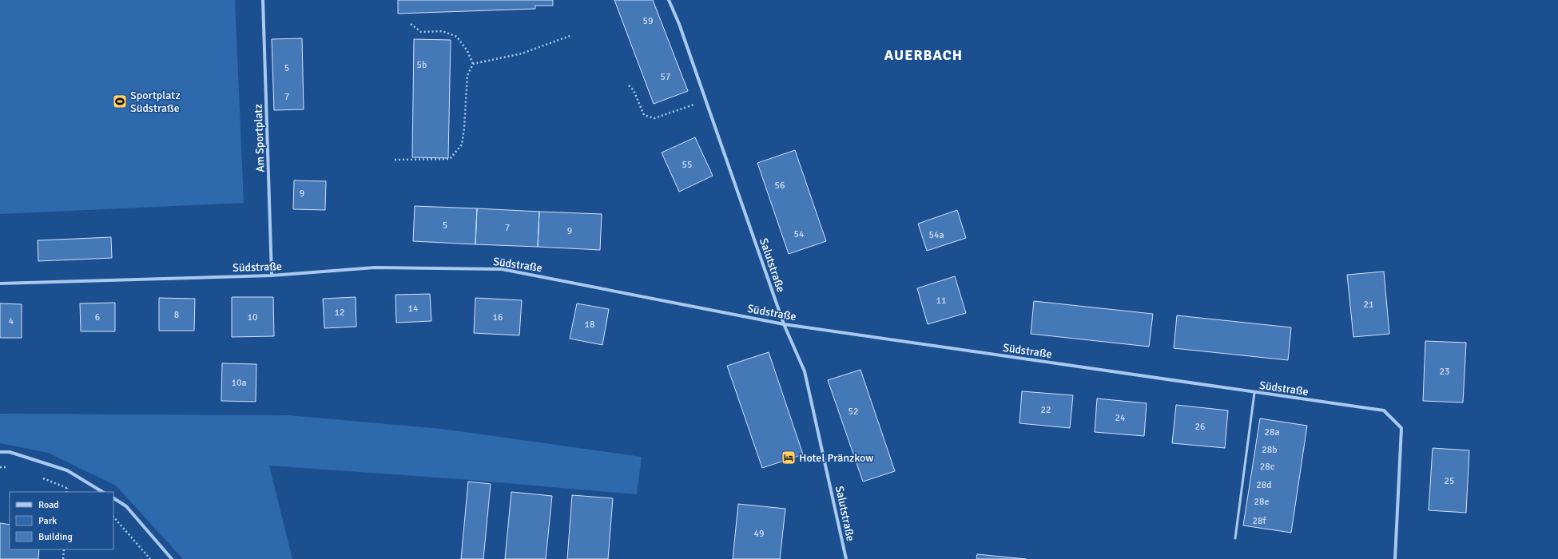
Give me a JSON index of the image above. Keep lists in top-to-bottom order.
{
  "streets": {
    "street": ["Am Sportplatz", "Südstraße", "Salutstraße"]
  },
  "crossings": [
    ["Am Sportplatz", "Südstraße"],
    ["Südstraße", "Salutstraße"]
  ],
  "districts": ["AUERBACH"],
  "places": {
    "sports": ["Sportplatz Südstraße"],
    "hotel": ["Hotel Pränzkow"]
  },
  "house_numbers": [
    "59",
    "5b",
    "5",
    "57",
    "7",
    "55",
    "56",
    "9",
    "5",
    "7",
    "9",
    "54",
    "54a",
    "11",
    "21",
    "14",
    "12",
    "8",
    "6",
    "10",
    "16",
    "4",
    "18",
    "23",
    "10a",
    "22",
    "52",
    "24",
    "26",
    "28a",
    "28b",
    "28c",
    "25",
    "28d",
    "28e",
    "28f",
    "49"
  ],
  "legend": ["Road", "Park", "Building"]
}
